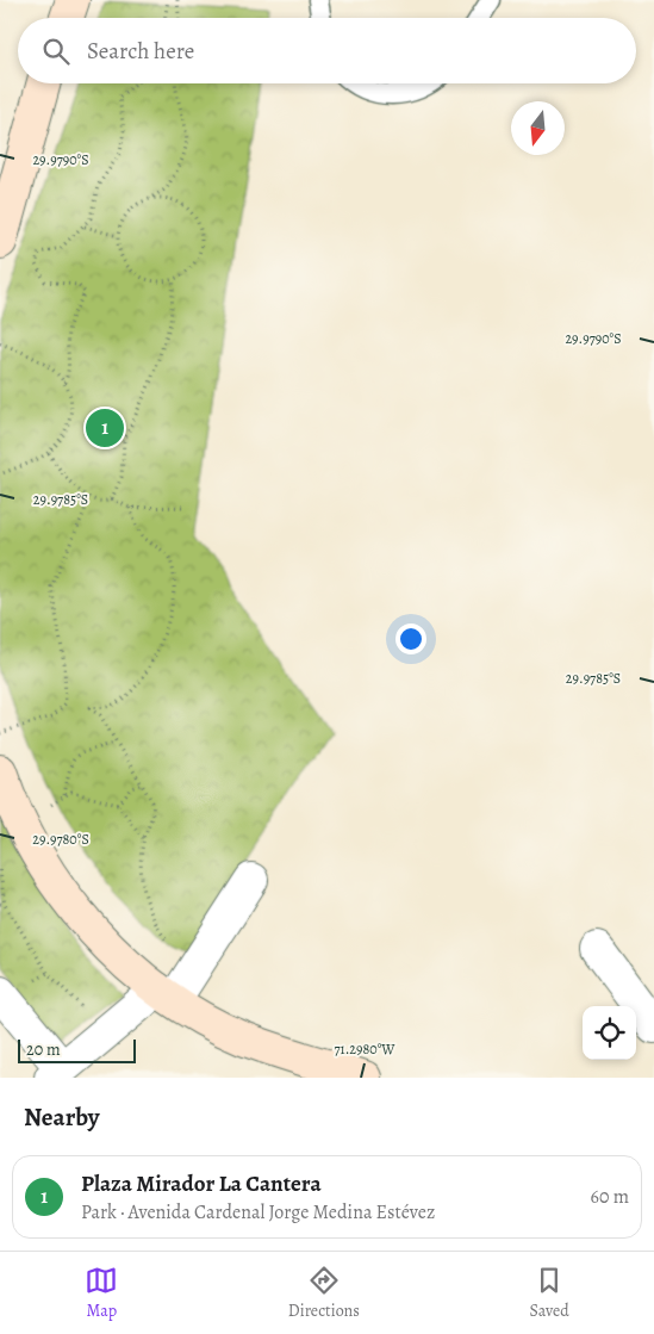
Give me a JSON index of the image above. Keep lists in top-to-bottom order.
{
  "scale_bar": "20 m",
  "north": "bottom",
  "page": {
    "search": "Search here",
    "pins": "1",
    "scale": "20 m",
    "heading": "Nearby",
    "list": [
      {
        "mark": "1",
        "name": "Plaza Mirador La Cantera",
        "note": "Park · Avenida Cardenal Jorge Medina Estévez",
        "value": "60 m"
      }
    ],
    "nav": ["Map", "Directions", "Saved"]
  },
  "coordinates": [
    "29.9790°S",
    "29.9785°S",
    "29.9780°S",
    "71.2980°W"
  ]
}
